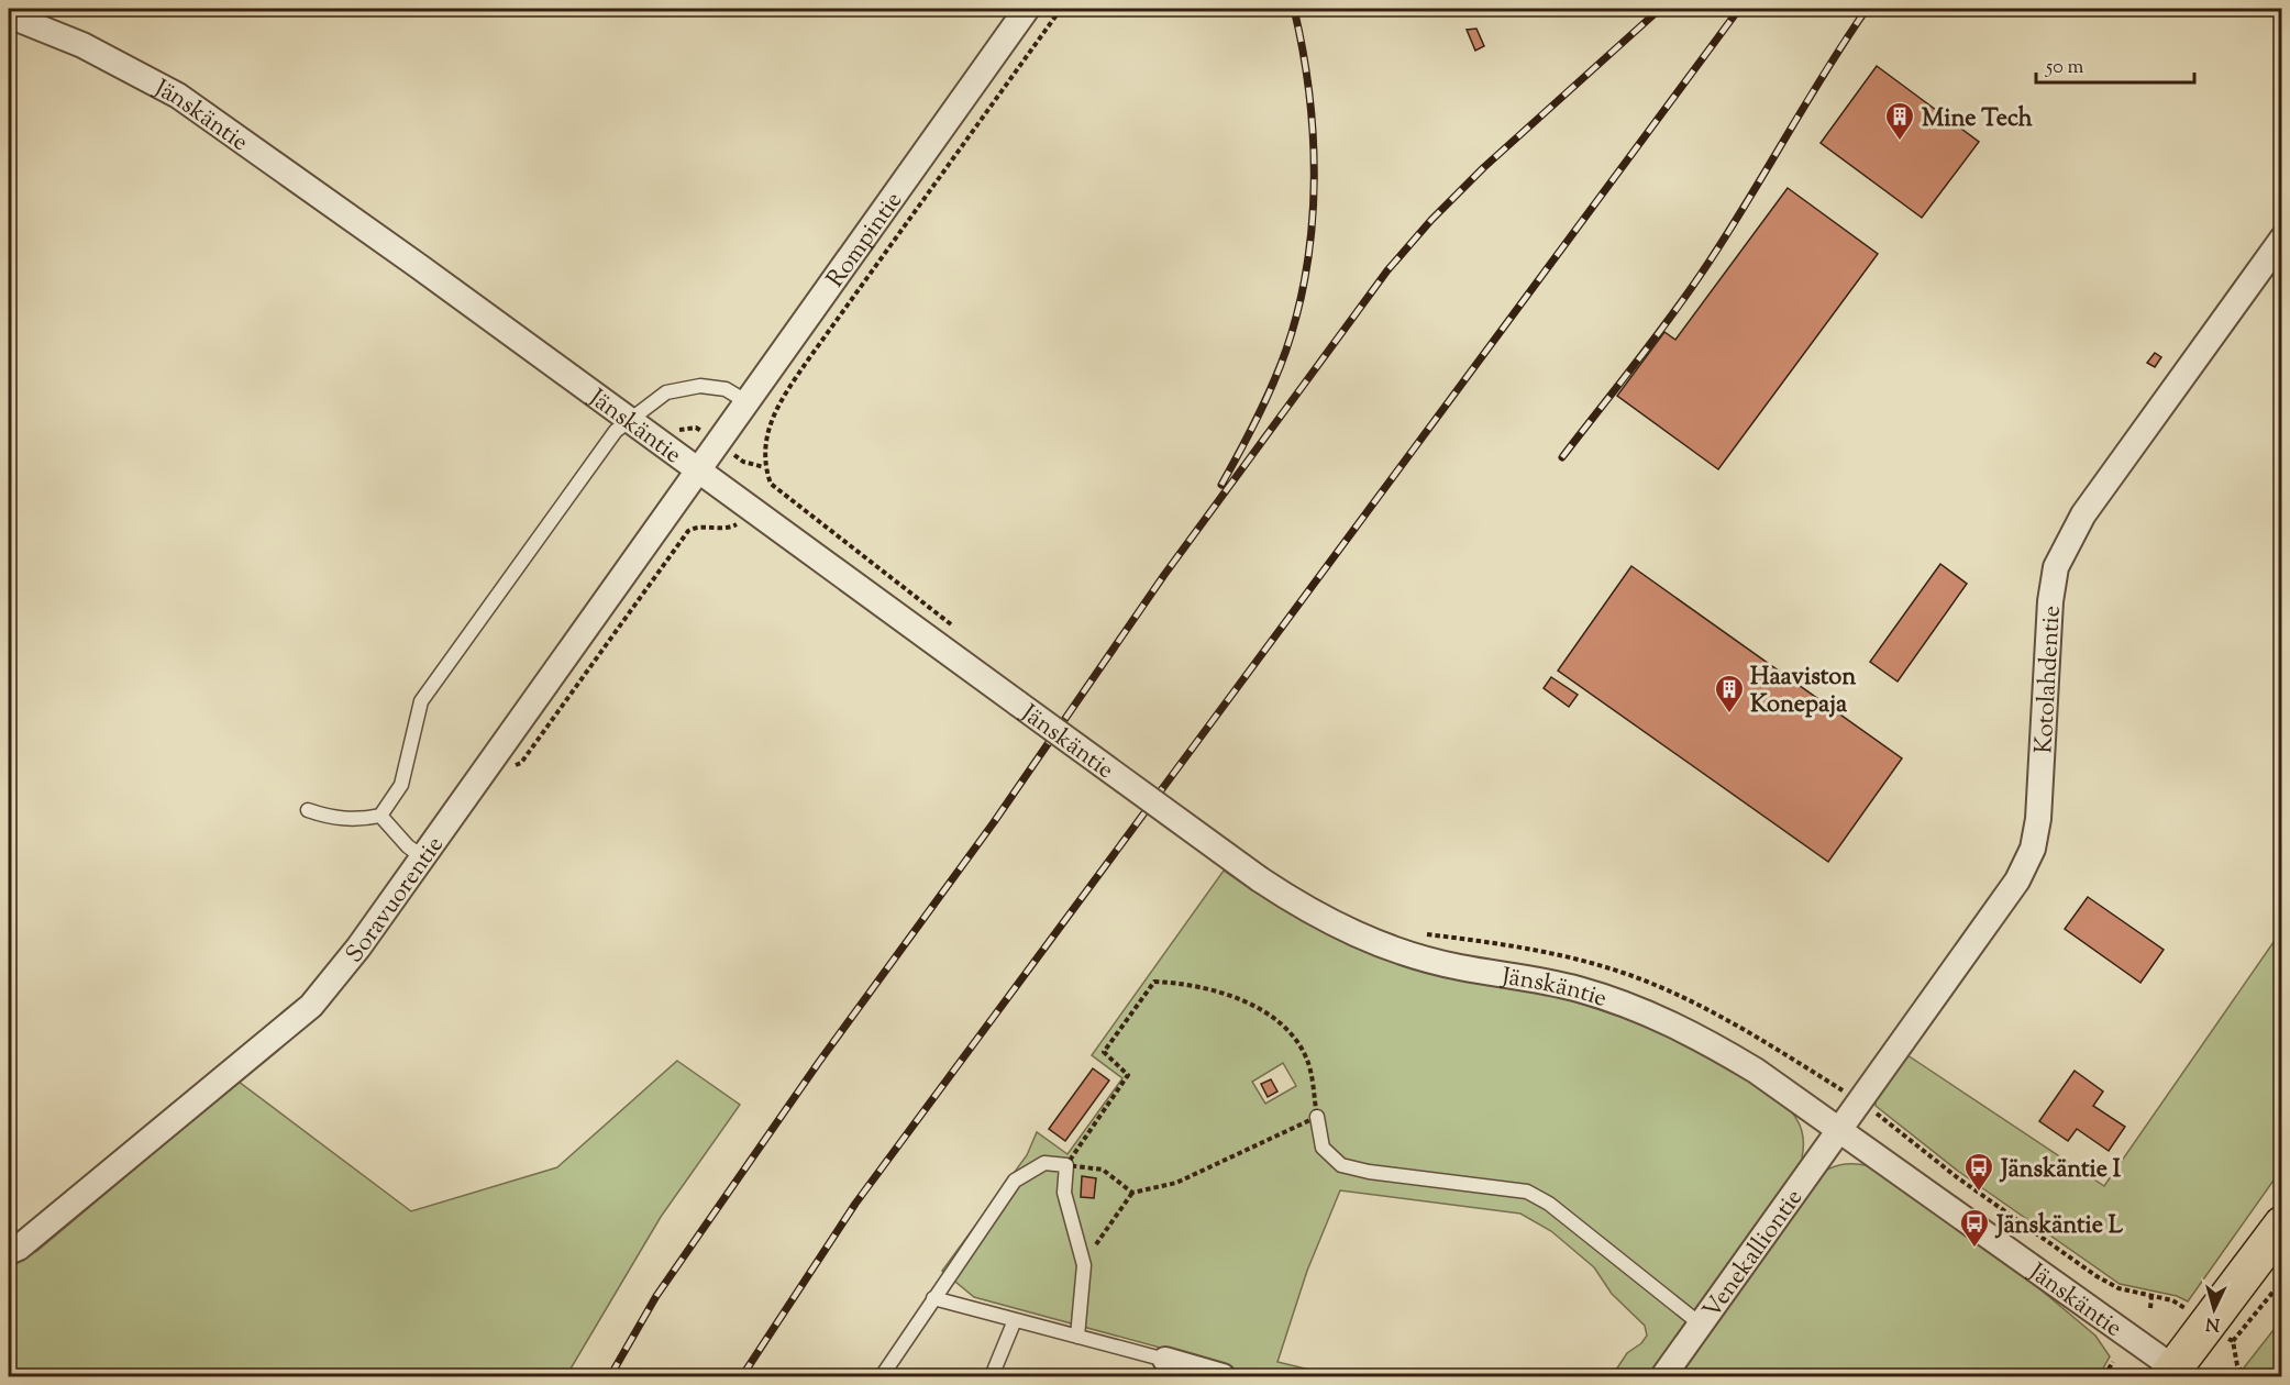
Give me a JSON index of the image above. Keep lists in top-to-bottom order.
{
  "streets": {
    "street": [
      "Jänskäntie",
      "Rompintie",
      "Kotolahdentie",
      "Soravuorentie",
      "Venekalliontie"
    ]
  },
  "crossings": [
    ["Jänskäntie", "Rompintie"],
    ["Jänskäntie", "Kotolahdentie"],
    ["Jänskäntie", "Soravuorentie"],
    ["Jänskäntie", "Venekalliontie"],
    ["Rompintie", "Soravuorentie"],
    ["Kotolahdentie", "Venekalliontie"]
  ],
  "places": {
    "building": ["Mine Tech", "Haaviston Konepaja"],
    "bus stop": ["Jänskäntie I", "Jänskäntie L"]
  },
  "scale_bar": "50 m",
  "north": "bottom"
}
